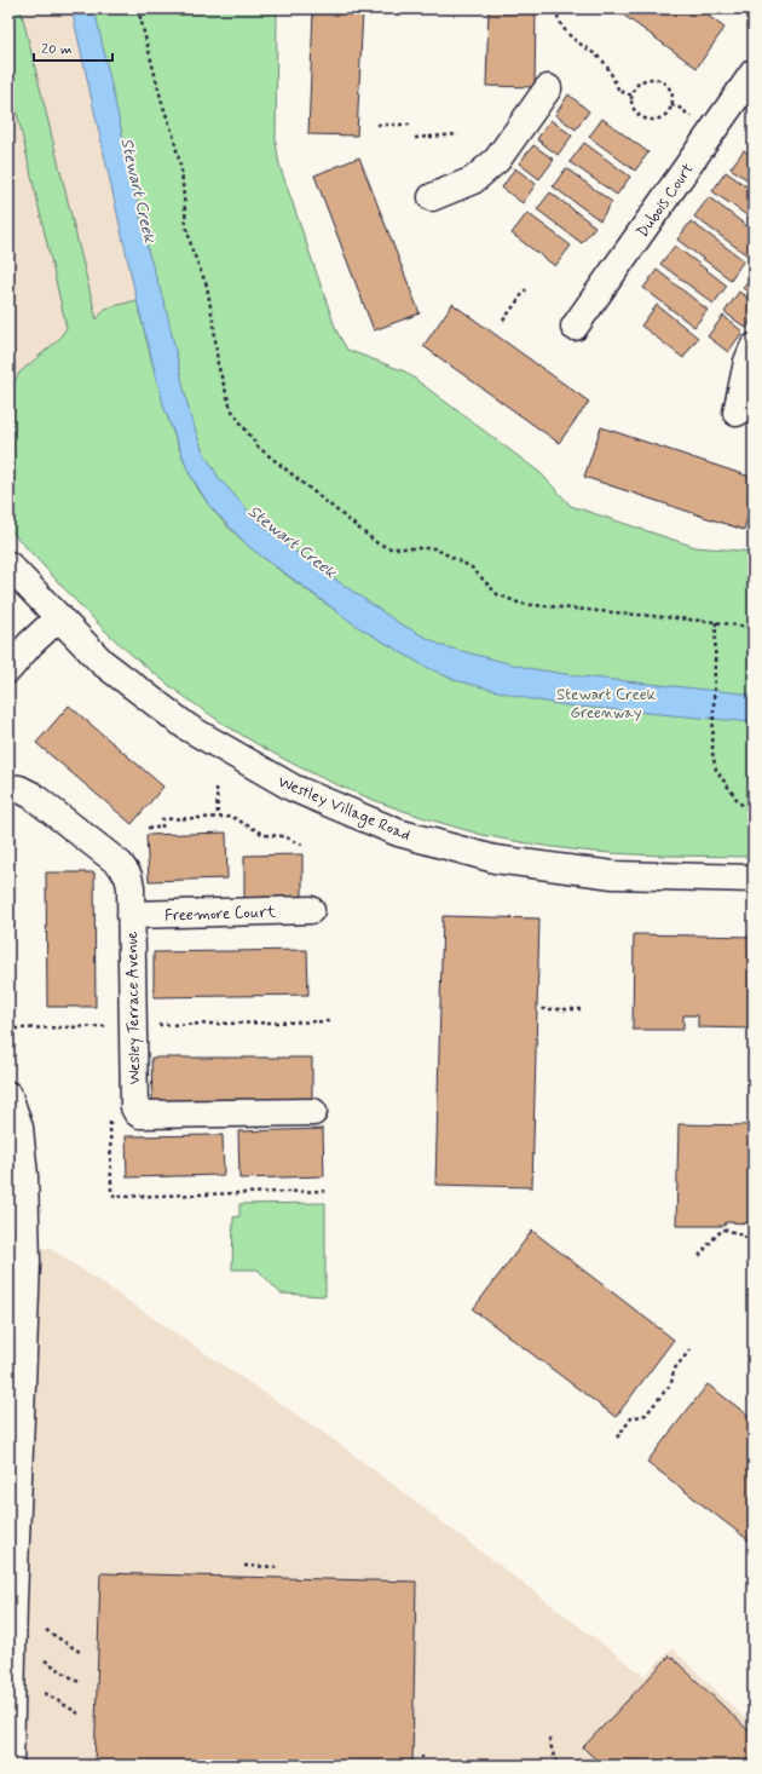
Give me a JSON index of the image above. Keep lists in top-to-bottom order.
{
  "streets": {
    "street": [
      "Dubois Court",
      "Westley Village Road",
      "Freemore Court",
      "Wesley Terrace Avenue"
    ]
  },
  "crossings": [
    ["Freemore Court", "Wesley Terrace Avenue"]
  ],
  "water": ["Stewart Creek"],
  "parks": ["Stewart Creek Greenway"],
  "scale_bar": "20 m"
}
